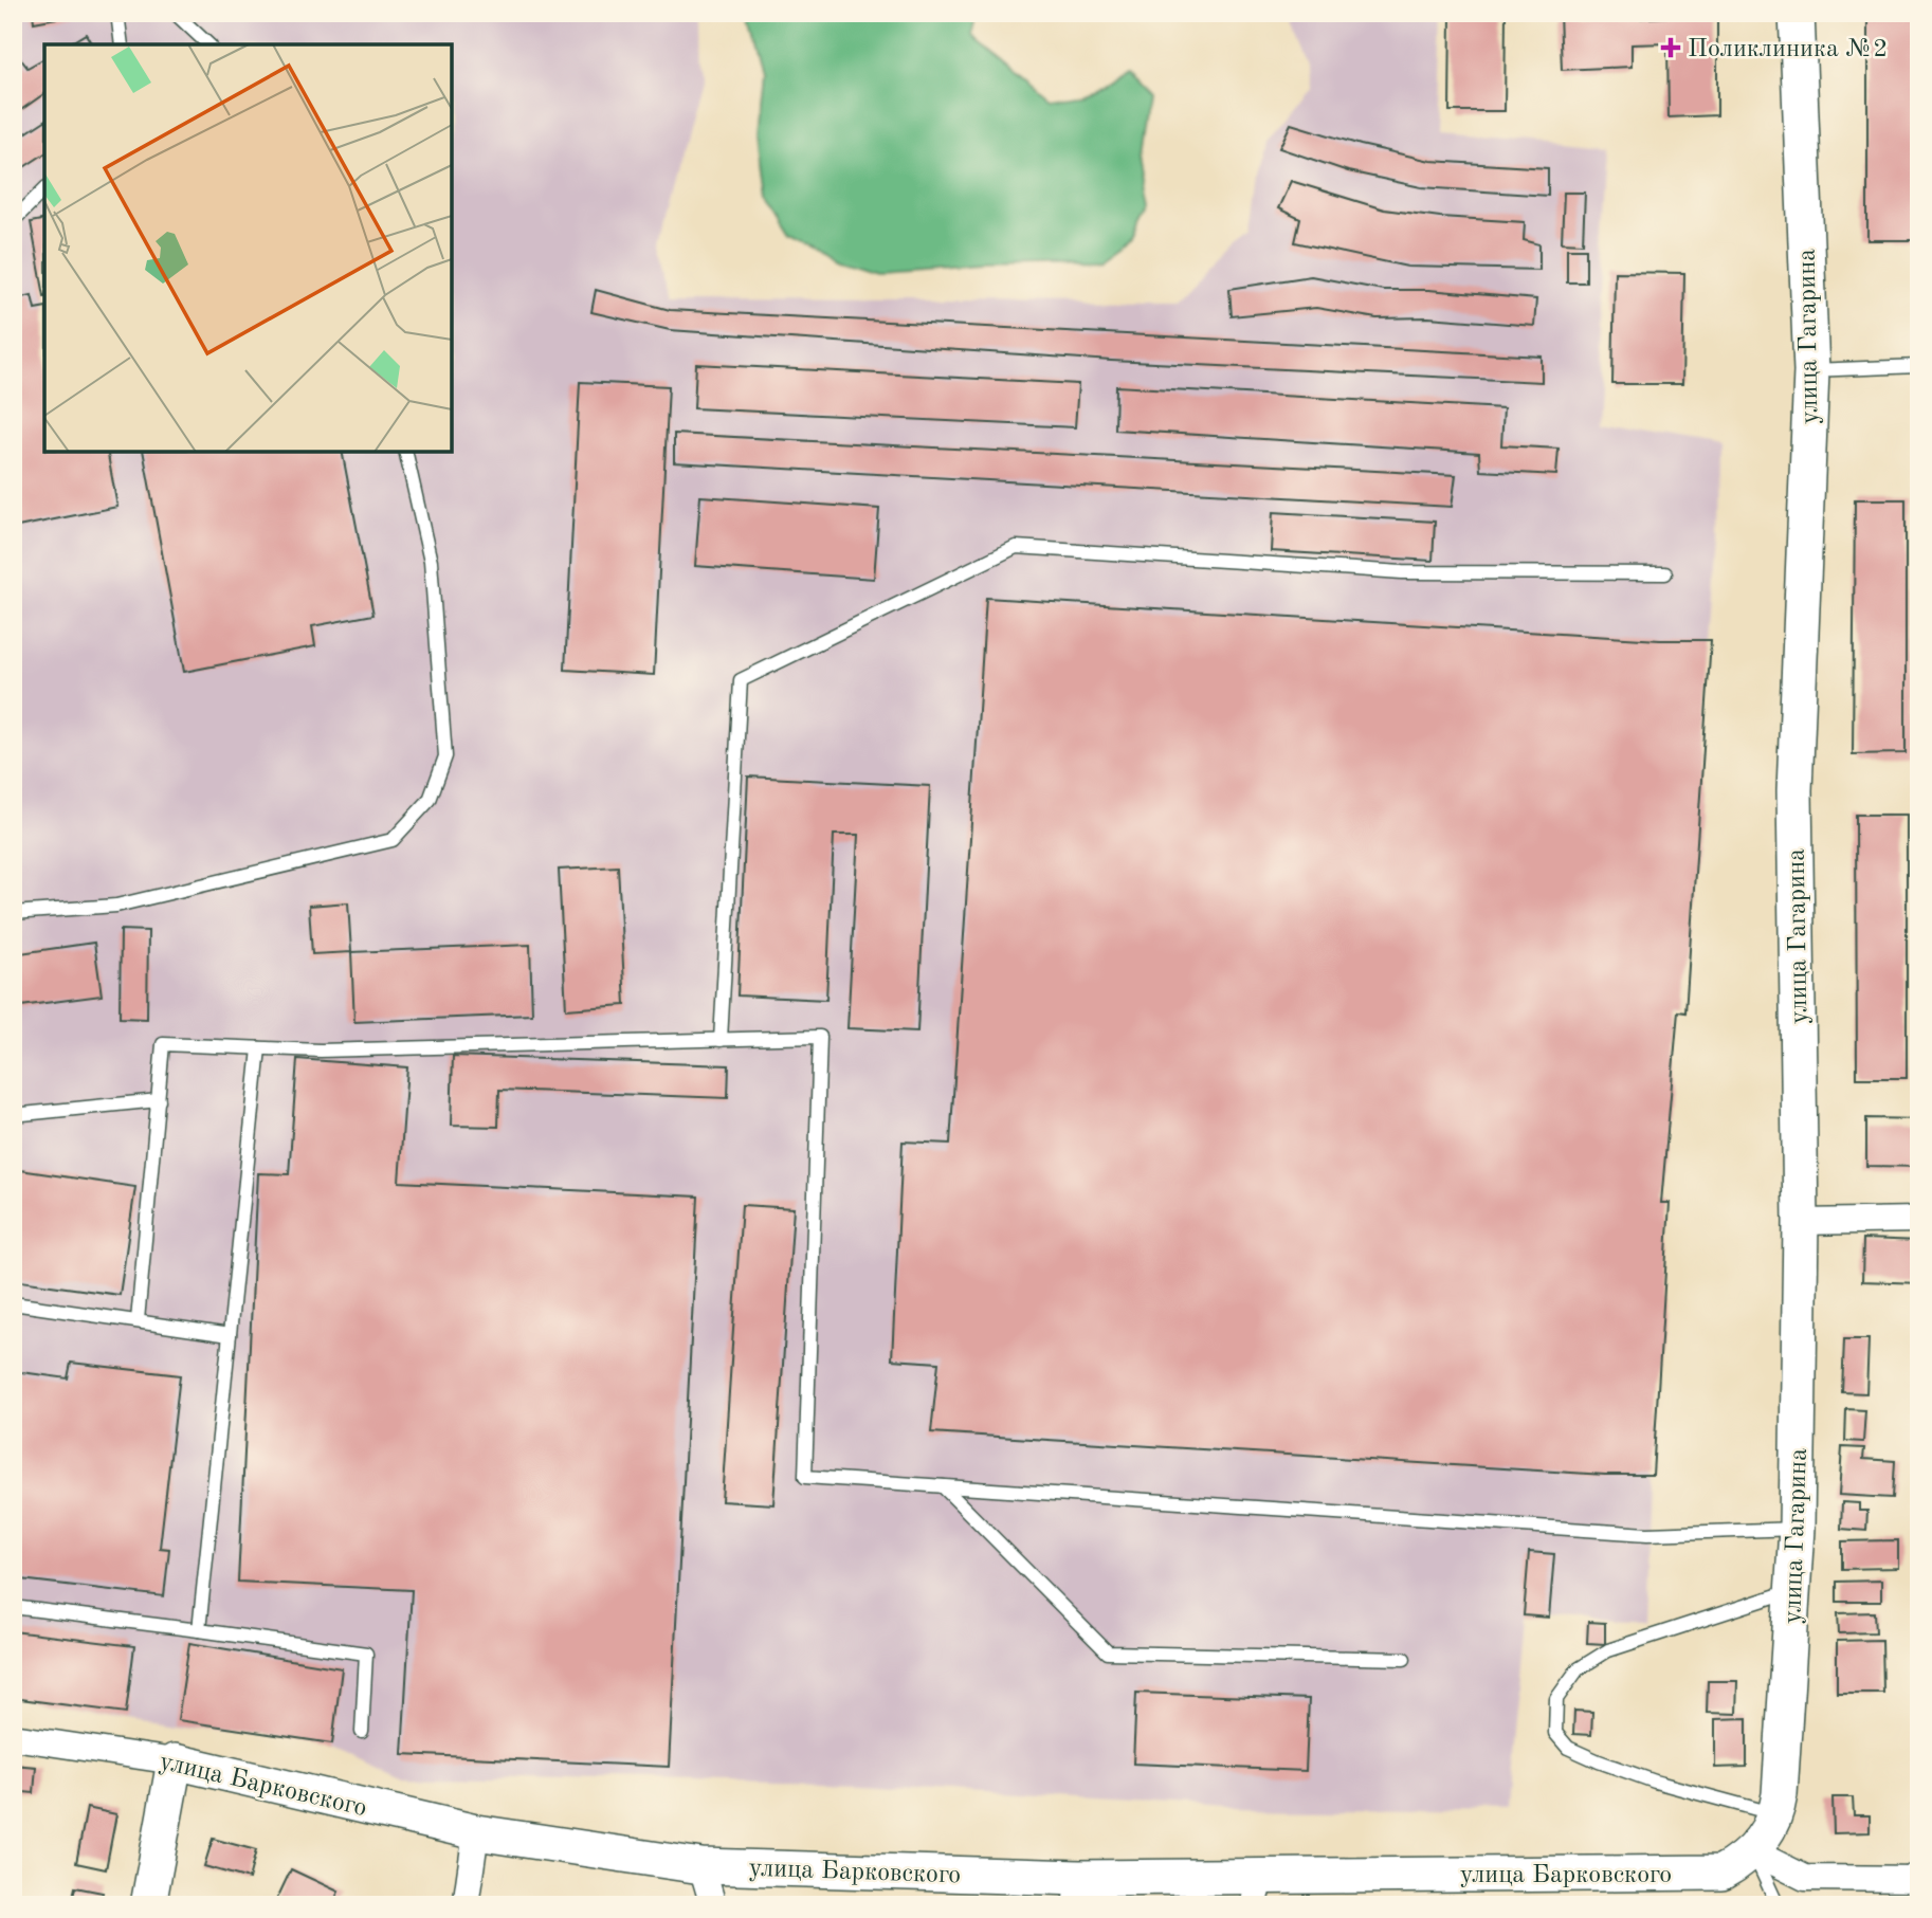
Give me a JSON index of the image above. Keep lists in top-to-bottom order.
{
  "streets": {
    "street": ["улица Гагарина", "улица Барковского"]
  },
  "crossings": [
    ["улица Гагарина", "улица Барковского"]
  ],
  "places": {
    "health": ["Поликлиника №2"]
  }
}
